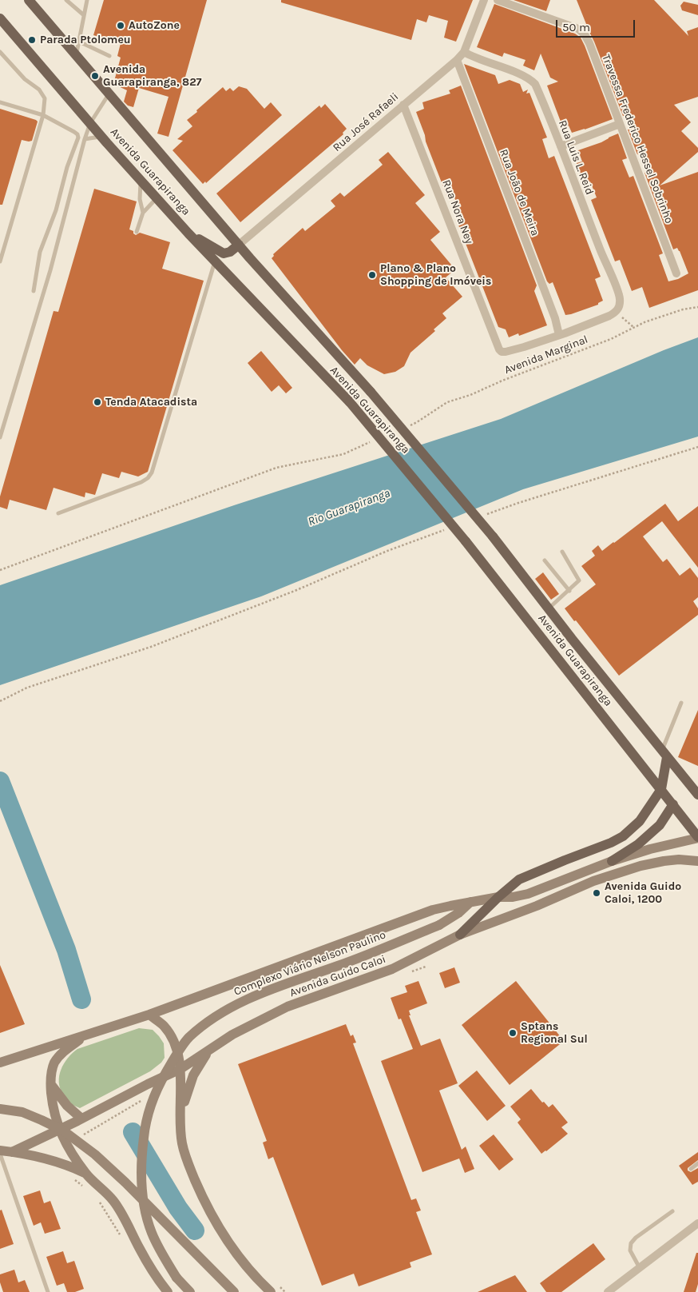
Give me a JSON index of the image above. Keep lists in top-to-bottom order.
{
  "streets": {
    "main road": ["Avenida Guarapiranga", "Complexo Viário Nelson Paulino", "Avenida Guido Caloi"],
    "street": [
      "Rua José Rafaeli",
      "Travessa Frederico Hessel Sobrinho",
      "Rua Luis L. Reid",
      "Rua João de Meira",
      "Rua Nora Ney"
    ],
    "path": ["Avenida Marginal"]
  },
  "crossings": [
    ["Rua José Rafaeli", "Rua Luis L. Reid"],
    ["Rua José Rafaeli", "Avenida Guarapiranga"],
    ["Rua José Rafaeli", "Rua João de Meira"],
    ["Rua José Rafaeli", "Rua Nora Ney"],
    ["Rua João de Meira", "Rua Nora Ney"]
  ],
  "water": ["Rio Guarapiranga"],
  "places": [
    "AutoZone",
    "Parada Ptolomeu",
    "Avenida Guarapiranga, 827",
    "Plano & Plano Shopping de Imóveis",
    "Tenda Atacadista",
    "Avenida Guido Caloi, 1200",
    "Sptans Regional Sul"
  ],
  "scale_bar": "50 m"
}
